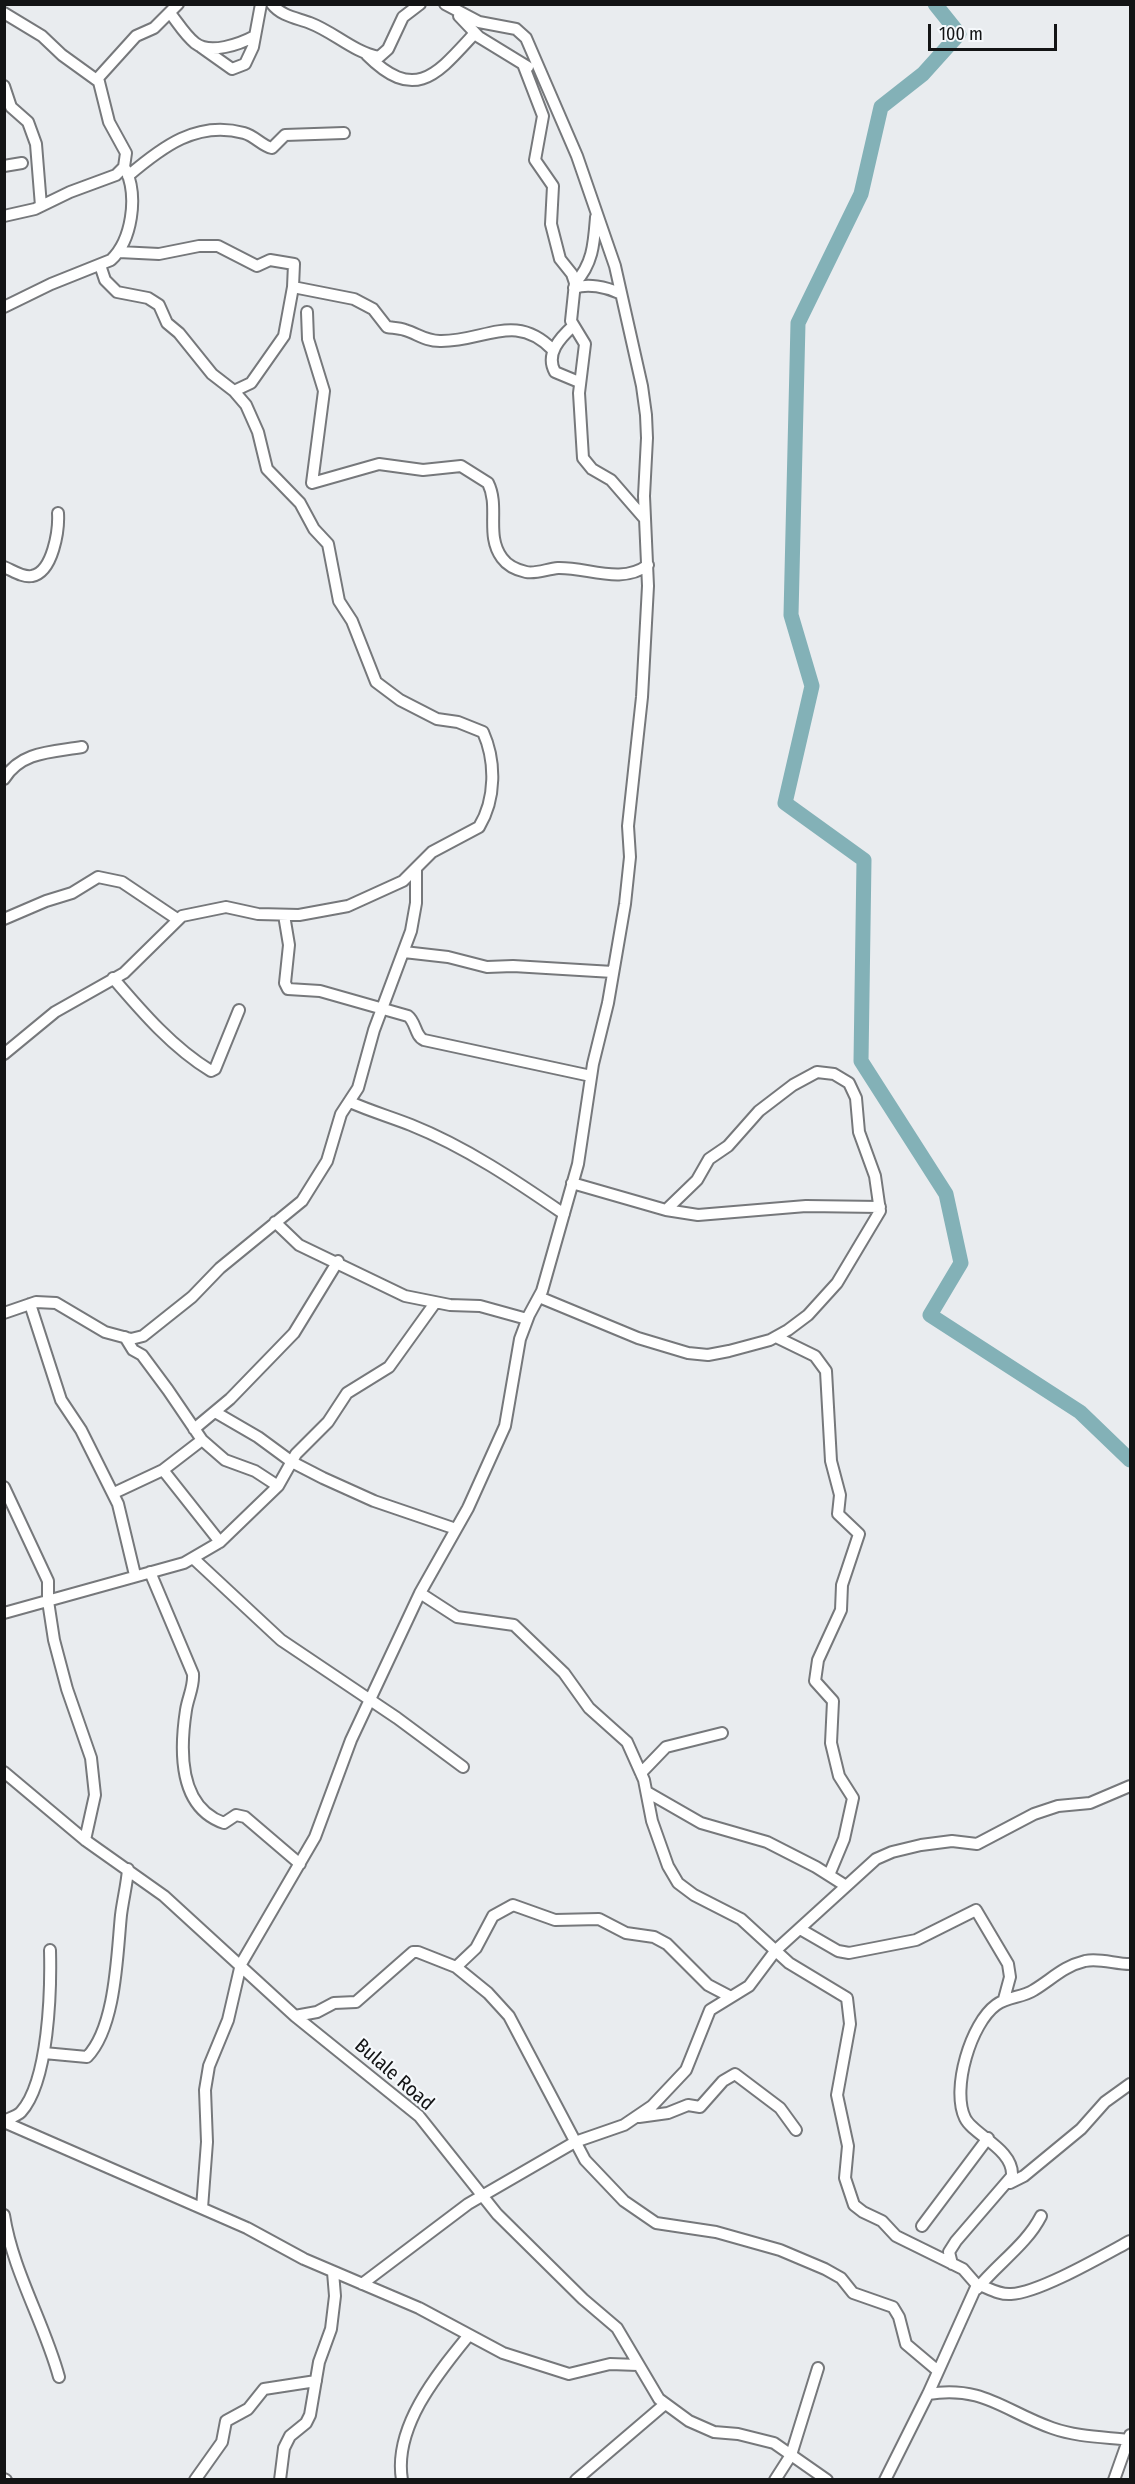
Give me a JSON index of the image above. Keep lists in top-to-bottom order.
{
  "streets": {
    "street": ["Bulale Road"]
  },
  "scale_bar": "100 m"
}
